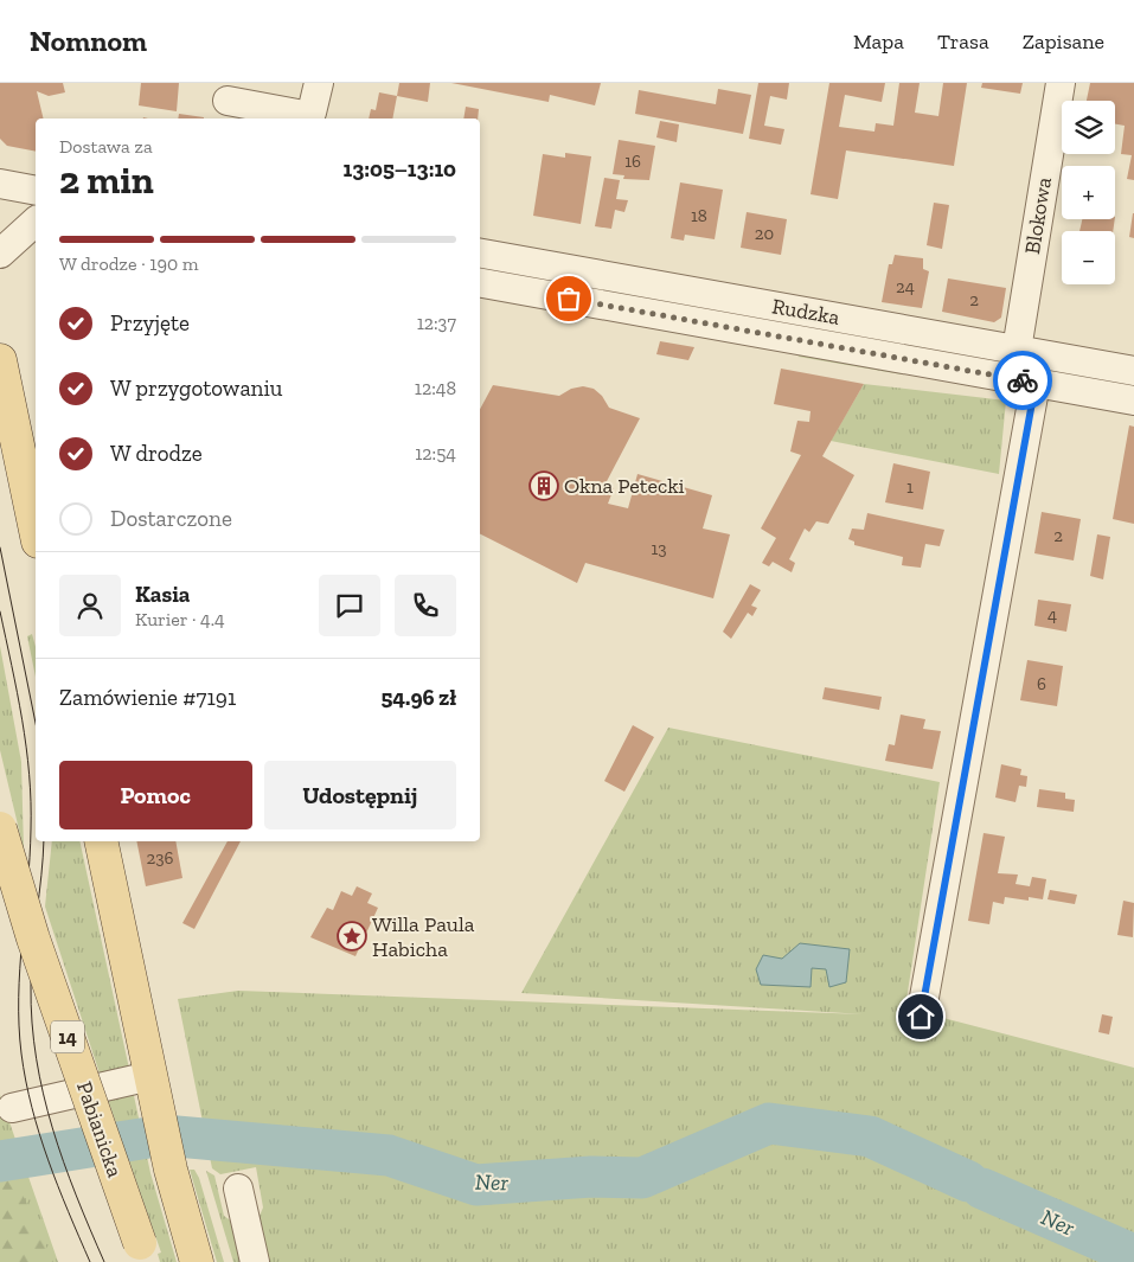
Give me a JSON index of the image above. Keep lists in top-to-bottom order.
{
  "streets": {
    "main road": ["14", "Pabianicka"],
    "street": ["Blokowa", "Rudzka"]
  },
  "crossings": [
    ["Blokowa", "Rudzka"]
  ],
  "water": ["Ner"],
  "places": {
    "building": ["Okna Petecki"],
    "place": ["Willa Paula Habicha"]
  },
  "house_numbers": [
    "16",
    "18",
    "20",
    "24",
    "2",
    "1",
    "2",
    "13",
    "4",
    "6",
    "236"
  ],
  "page": {
    "header": "Nomnom",
    "nav": ["Mapa", "Trasa", "Zapisane"],
    "map_buttons": ["+", "−"],
    "heading": ["2 min", "Dostawa za", "13:05–13:10"],
    "panel": [
      "Kasia",
      "Kurier · 4.4",
      "Zamówienie #7191",
      "54.96 zł"
    ],
    "bar": "W drodze · 190 m",
    "list": [
      ["Przyjęte", "12:37"],
      ["W przygotowaniu", "12:48"],
      ["W drodze", "12:54"],
      "Dostarczone"
    ],
    "buttons": ["Pomoc", "Udostępnij"]
  }
}
